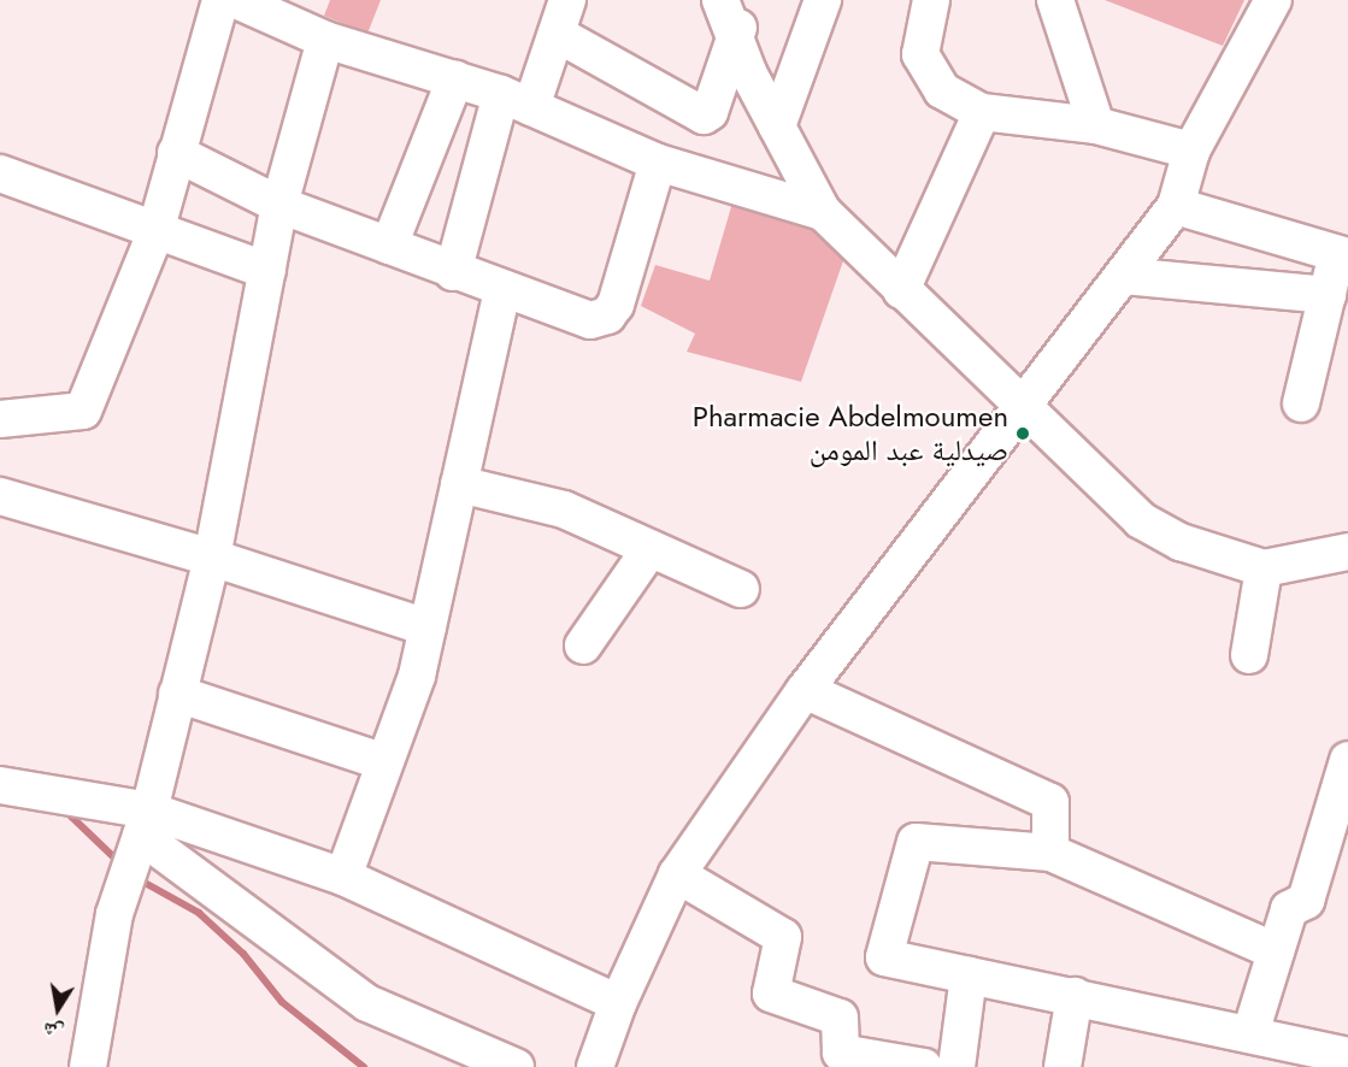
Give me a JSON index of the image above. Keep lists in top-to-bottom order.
{
  "places": ["Pharmacie Abdelmoumen صيدلية عبد المومن"],
  "north": "bottom"
}
